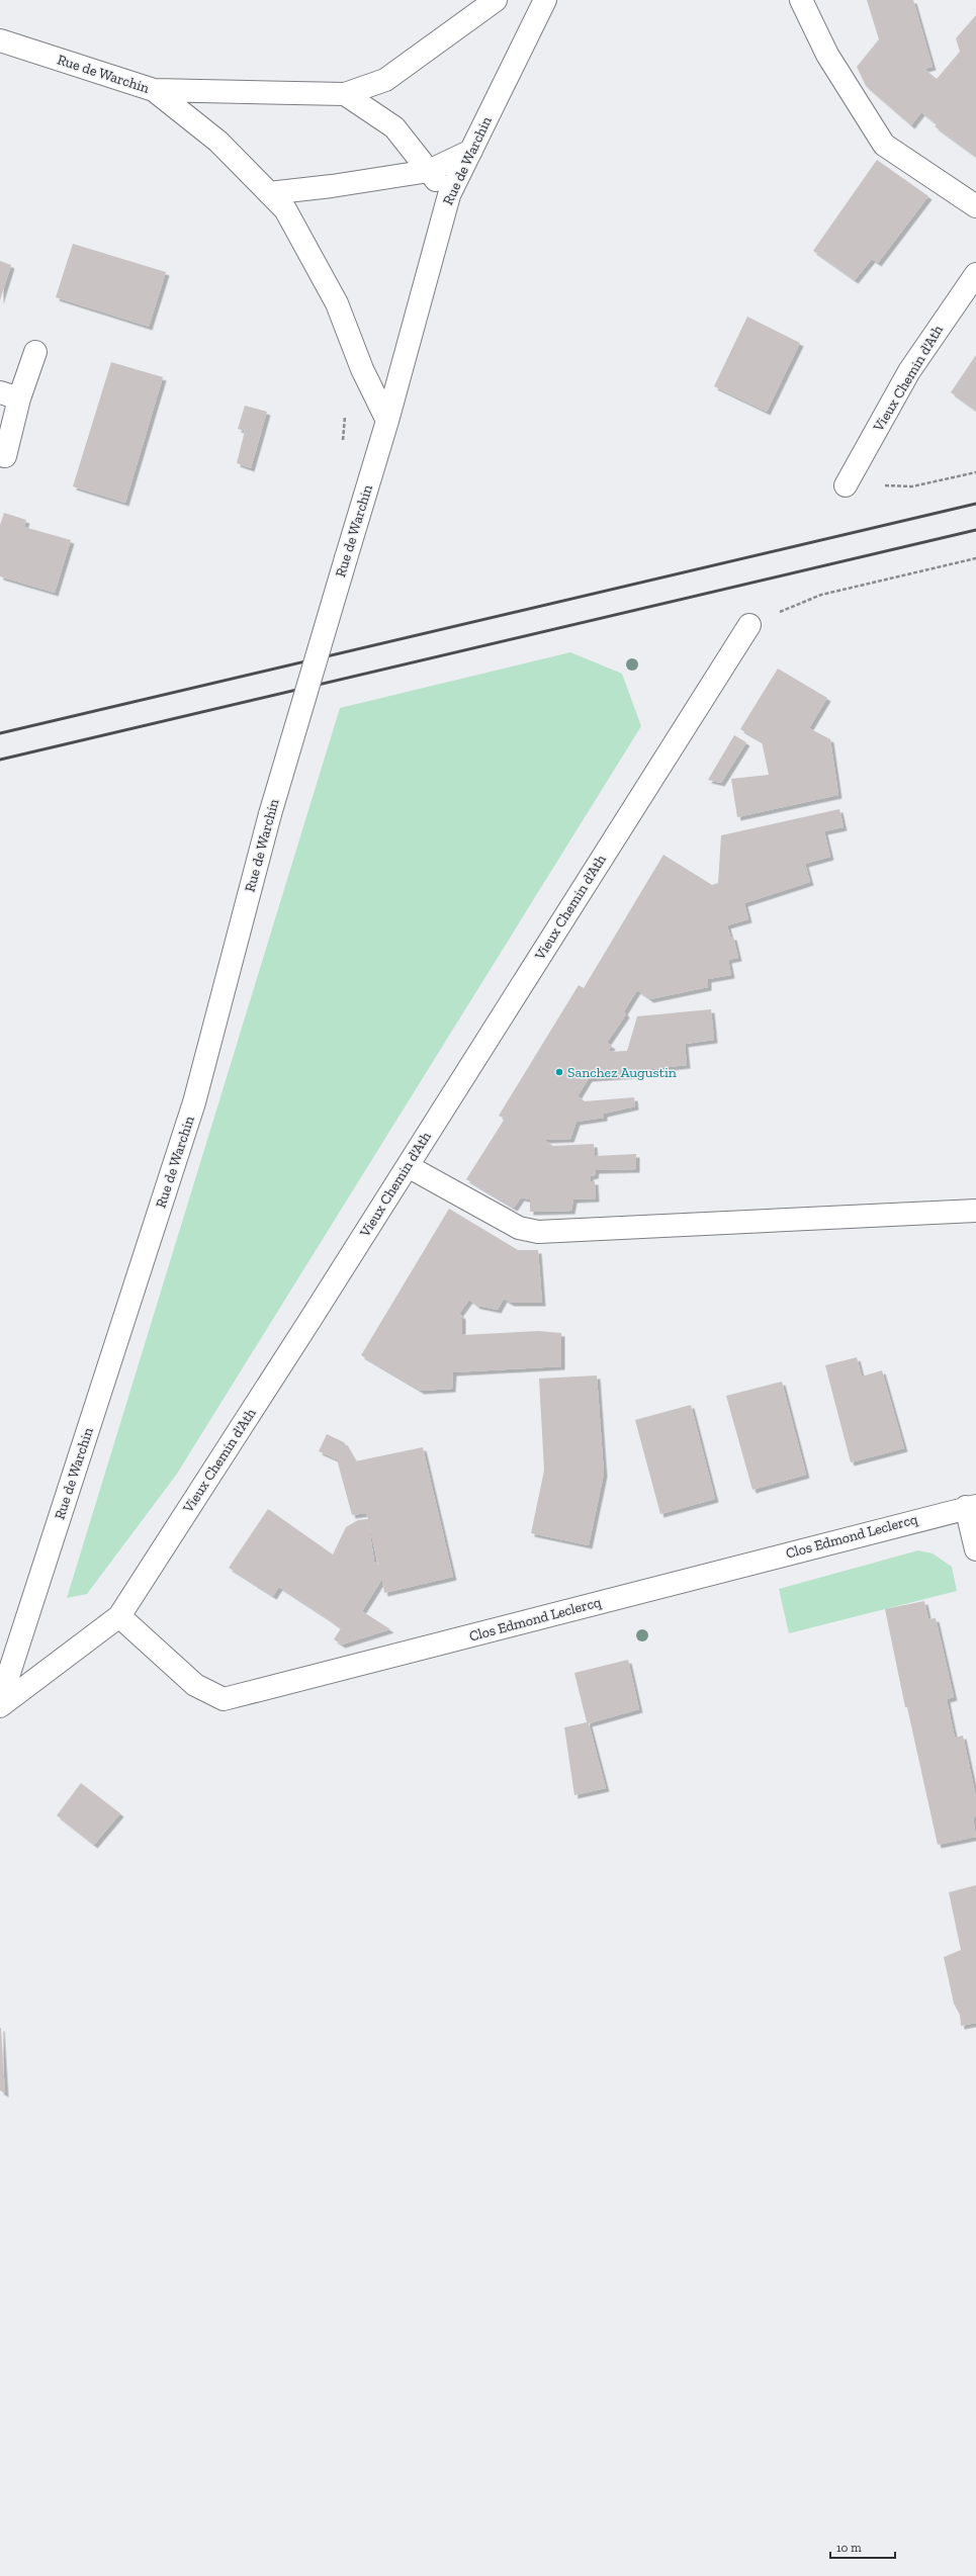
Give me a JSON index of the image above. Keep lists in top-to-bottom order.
{
  "streets": {
    "street": ["Rue de Warchin", "Vieux Chemin d'Ath", "Clos Edmond Leclercq"]
  },
  "crossings": [
    ["Vieux Chemin d'Ath", "Clos Edmond Leclercq"]
  ],
  "places": ["Sanchez Augustin"],
  "scale_bar": "10 m"
}
